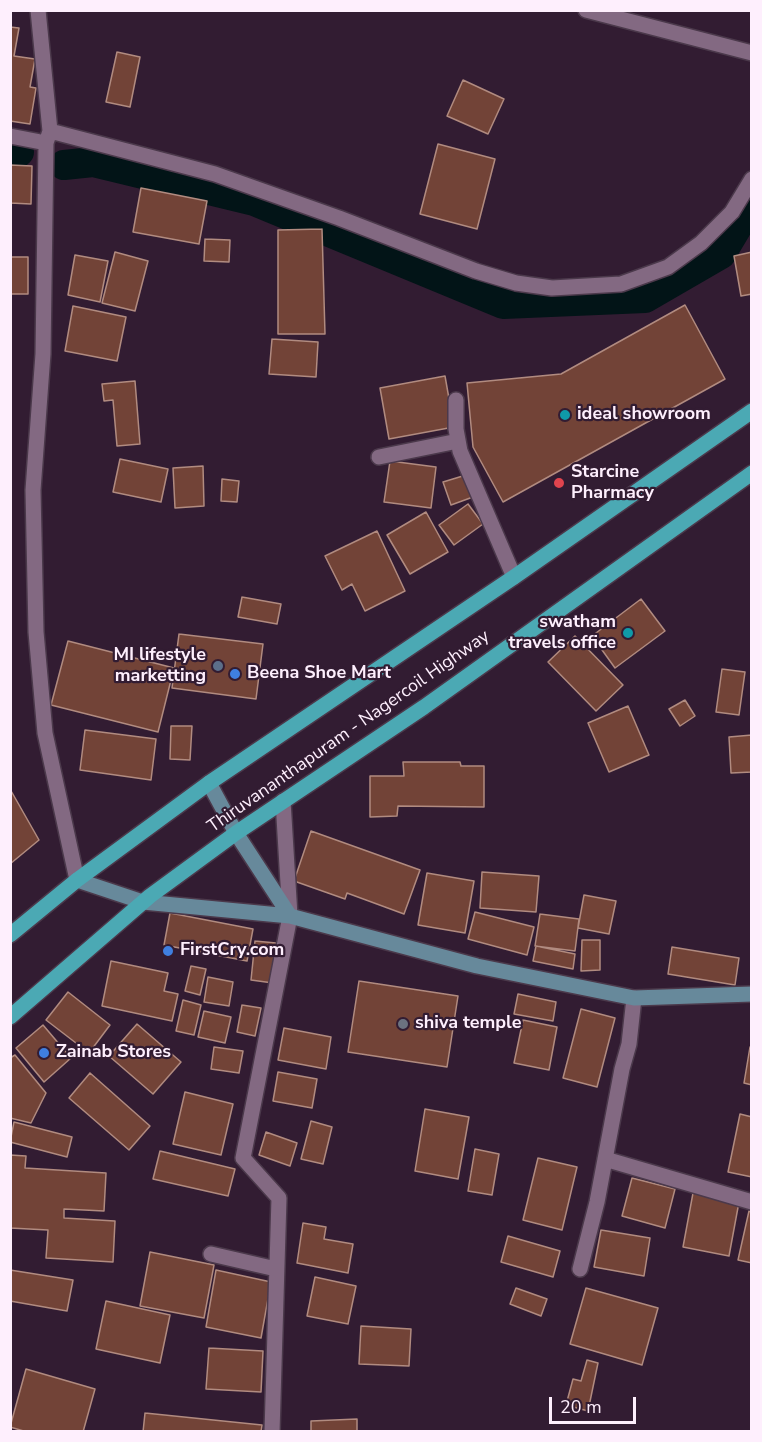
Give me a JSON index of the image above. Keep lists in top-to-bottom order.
{
  "streets": {
    "main road": ["Thiruvananthapuram - Nagercoil Highway"]
  },
  "places": [
    "ideal showroom",
    "Starcine Pharmacy",
    "swatham travels office",
    "MI lifestyle marketting",
    "Beena Shoe Mart",
    "FirstCry.com",
    "shiva temple",
    "Zainab Stores"
  ],
  "scale_bar": "20 m"
}
